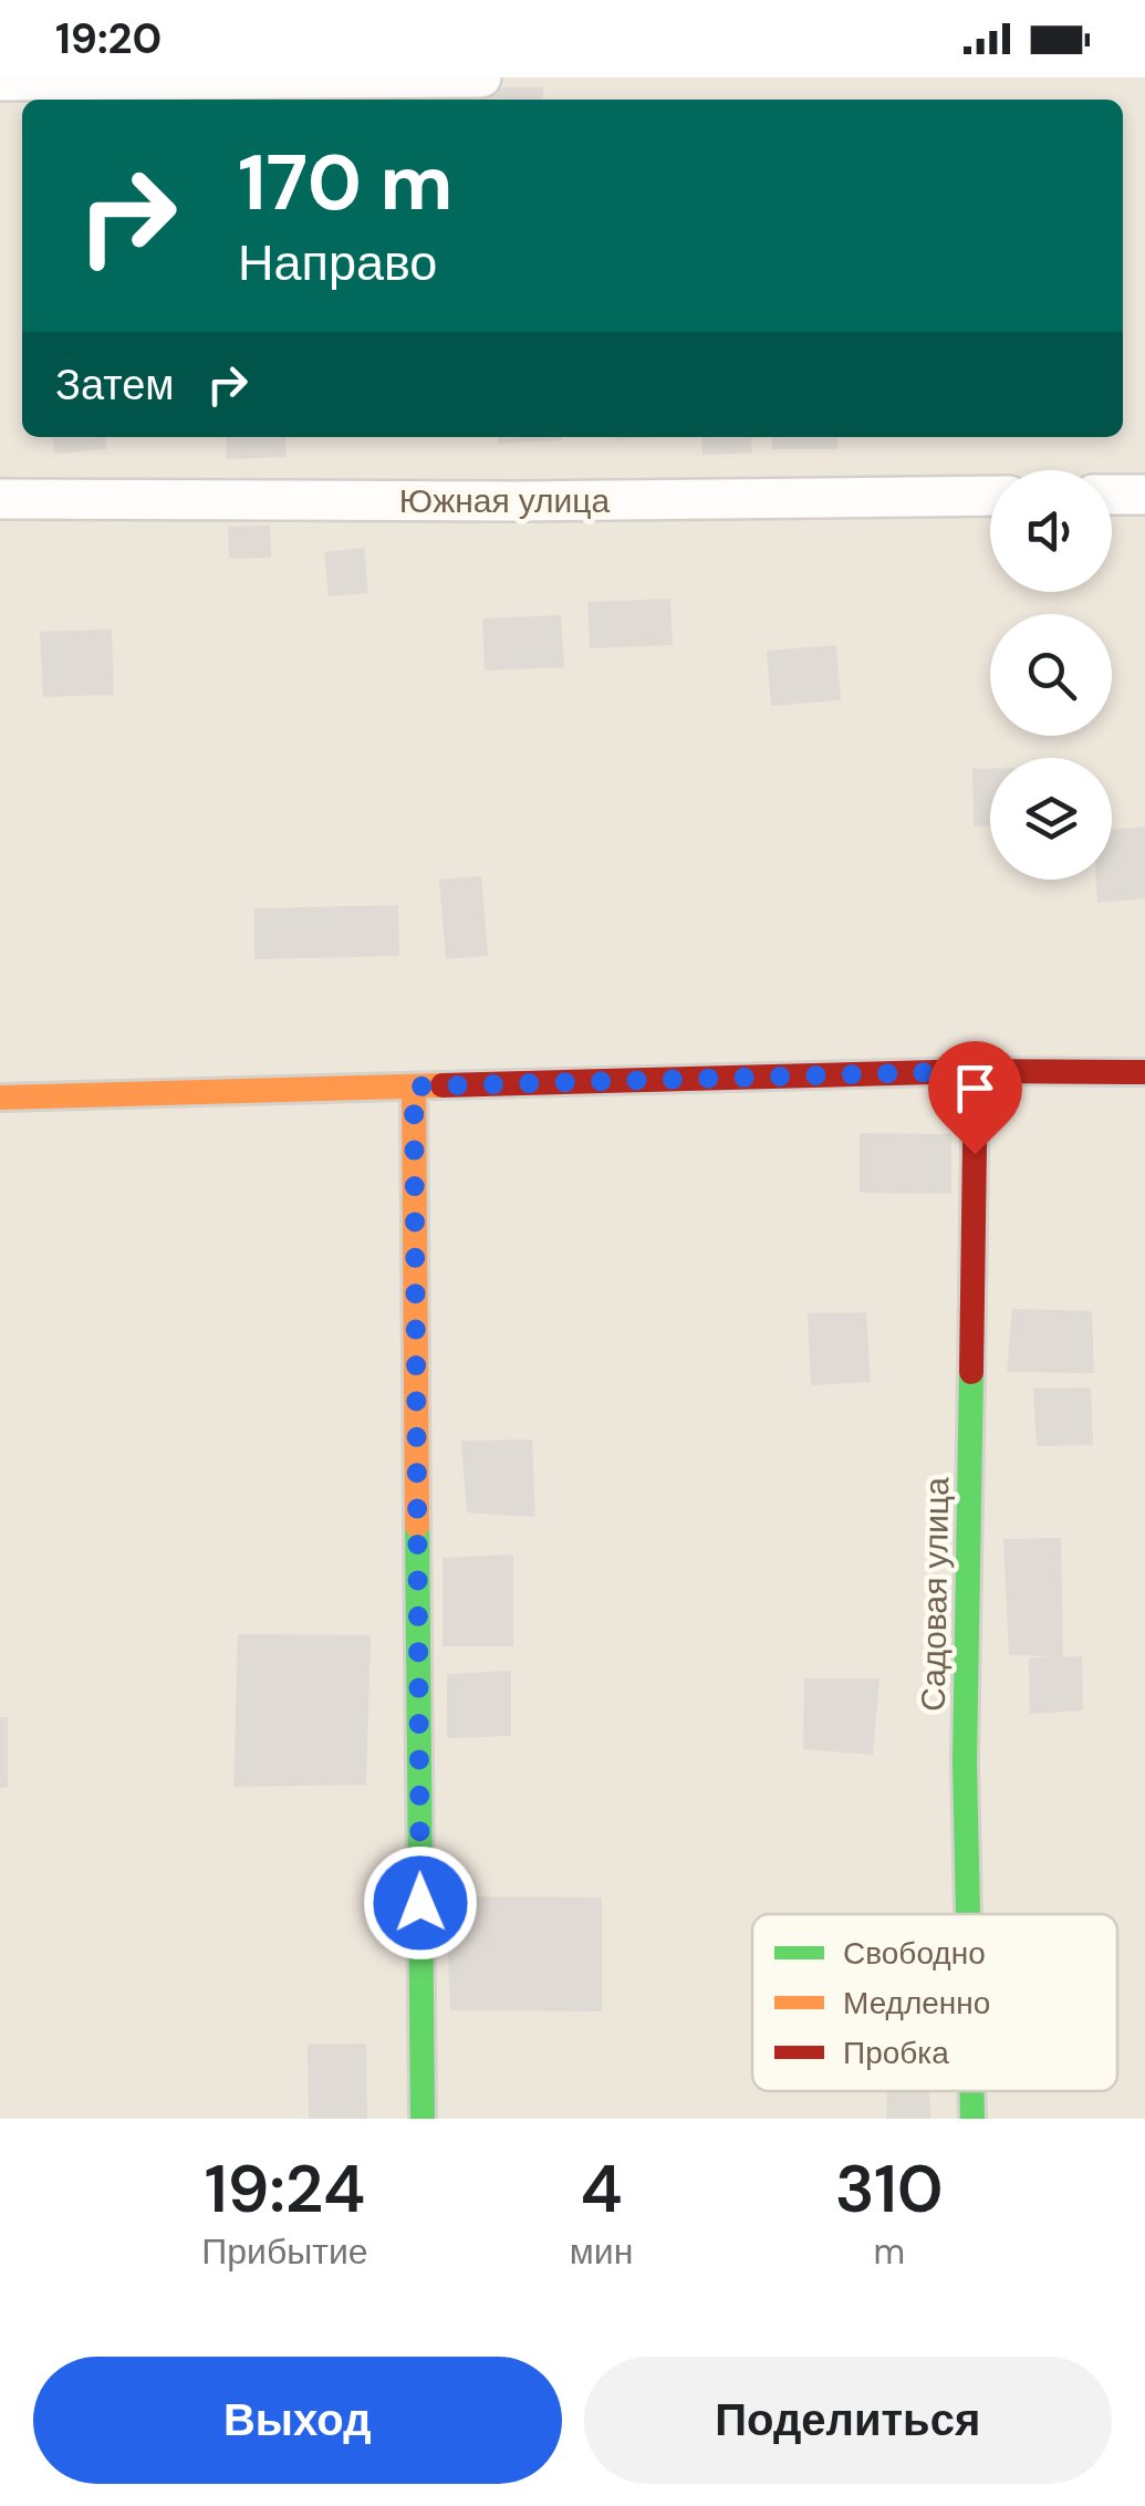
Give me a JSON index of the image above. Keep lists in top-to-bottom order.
{
  "streets": {
    "street": ["Южная улица", "Садовая улица"]
  },
  "legend": ["Свободно", "Медленно", "Пробка"],
  "page": {
    "status": "19:20",
    "turn": ["170 m", "Направо"],
    "then": "Затем",
    "eta": [
      "19:24",
      "Прибытие",
      "4",
      "мин",
      "310",
      "m"
    ],
    "buttons": ["Выход", "Поделиться"]
  }
}
